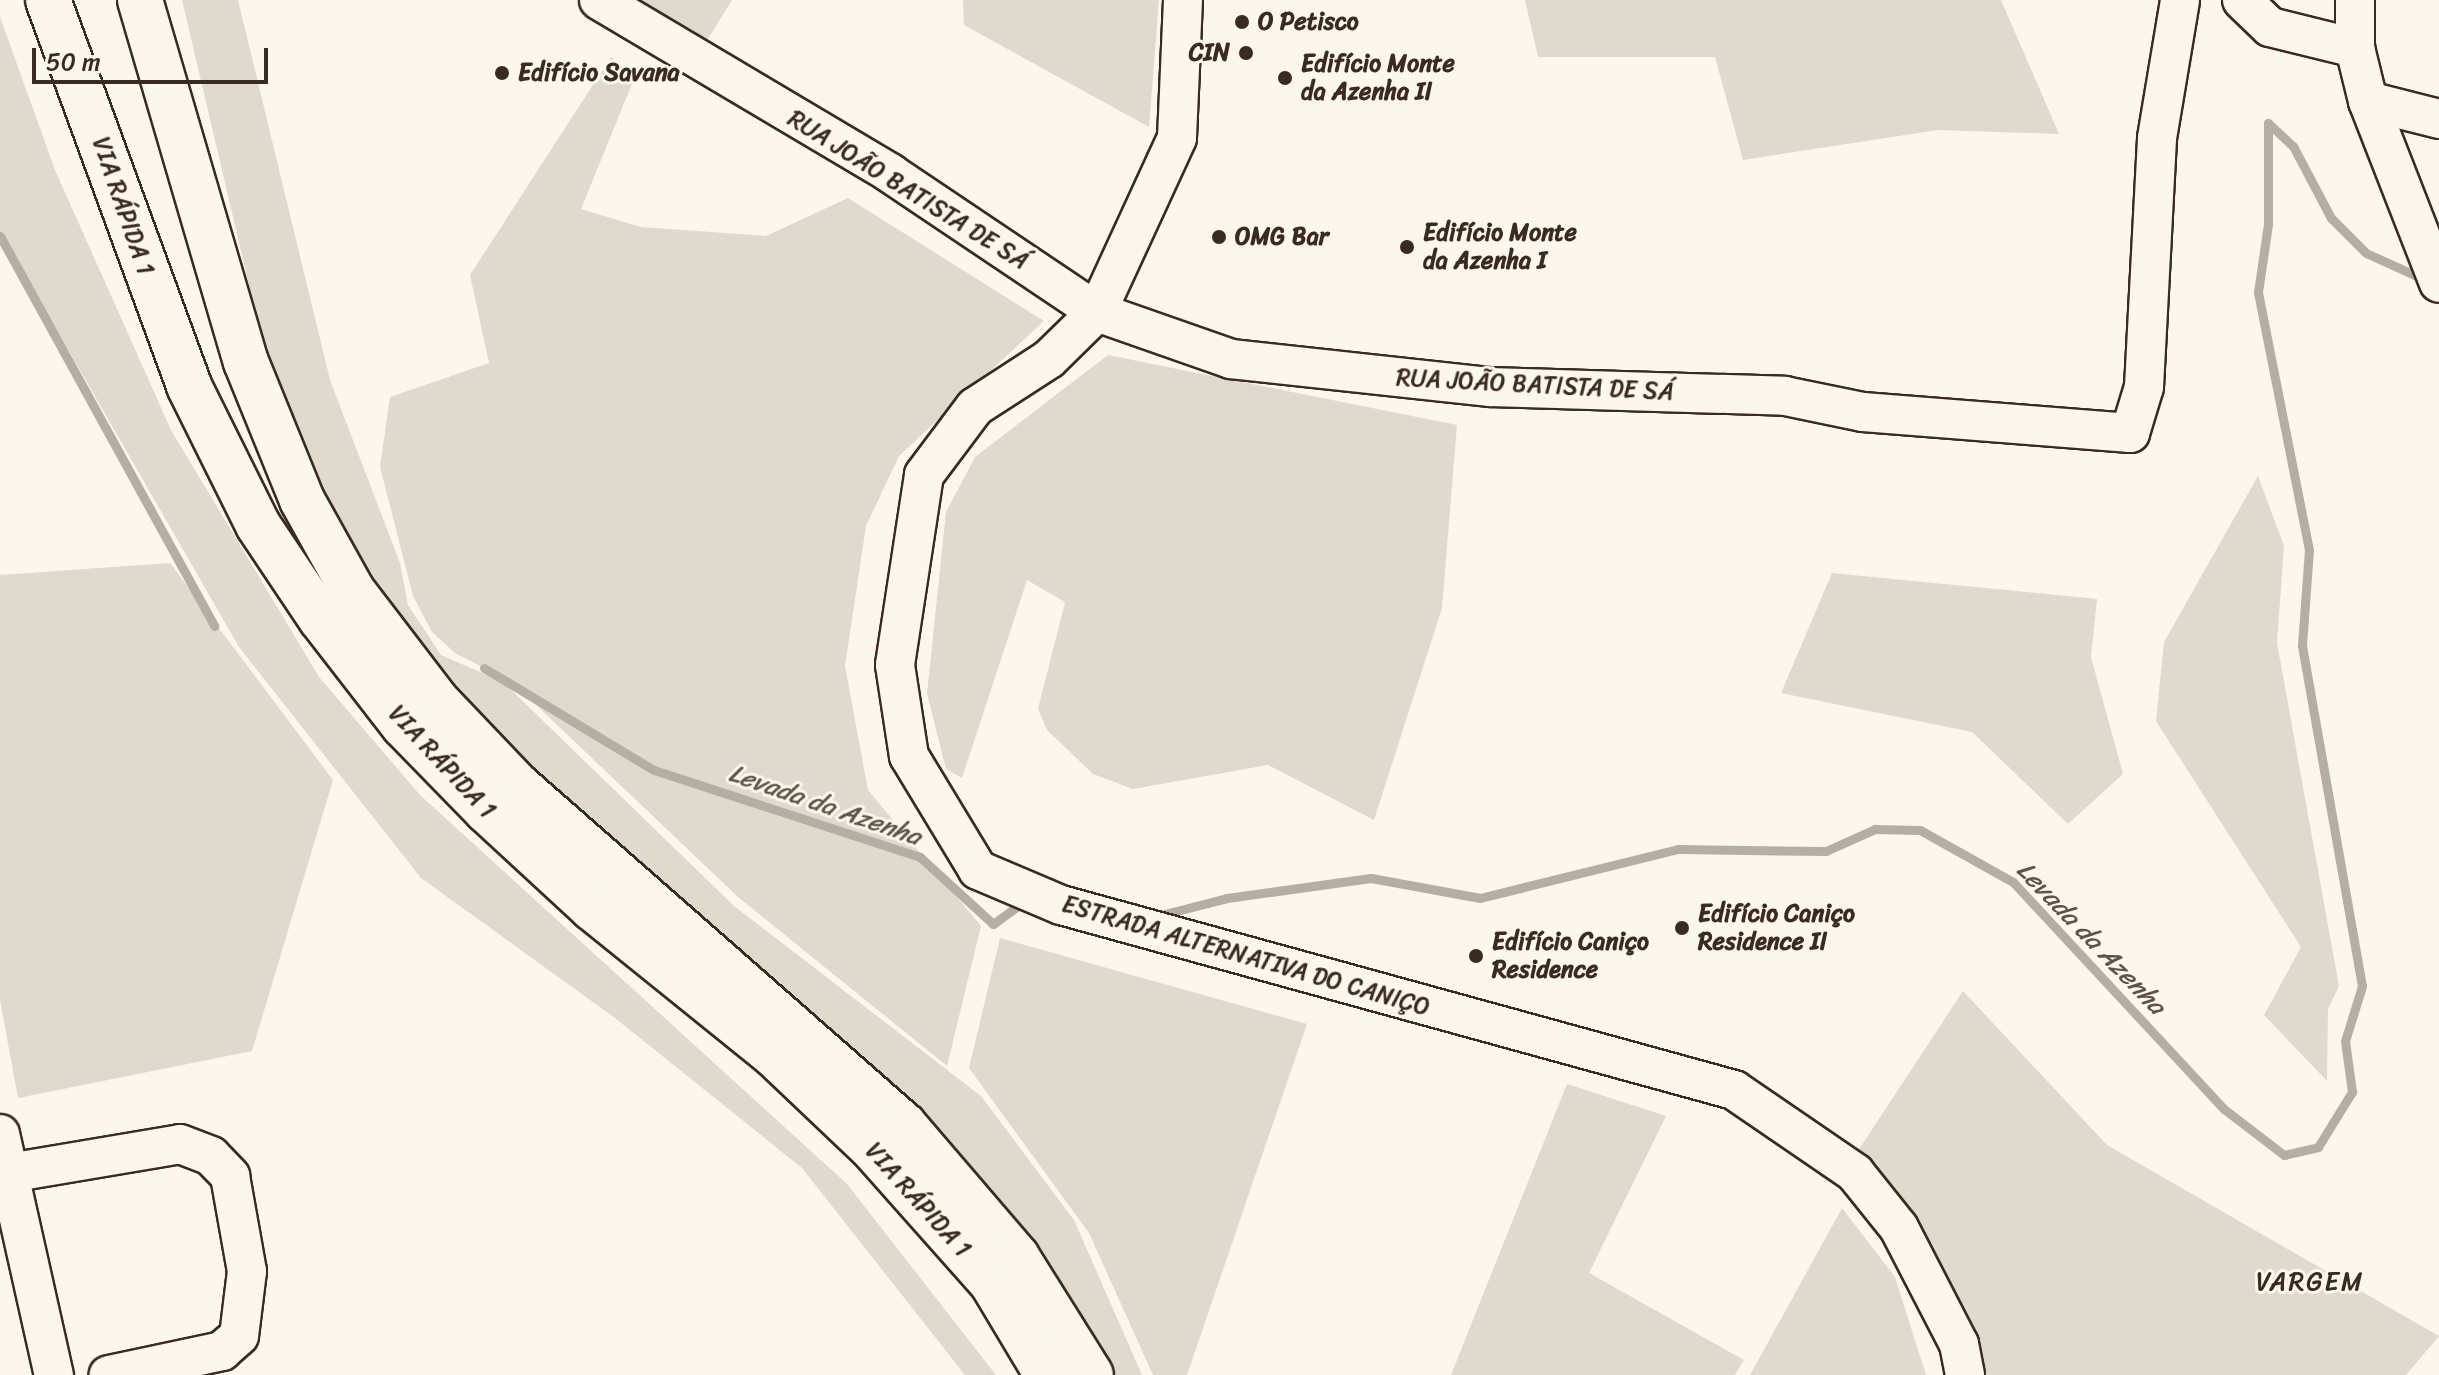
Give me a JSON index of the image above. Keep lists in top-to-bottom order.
{
  "streets": {
    "highway": ["VIA RÁPIDA 1"],
    "street": ["RUA JOÃO BATISTA DE SÁ", "ESTRADA ALTERNATIVA DO CANIÇO"]
  },
  "crossings": [
    ["RUA JOÃO BATISTA DE SÁ", "ESTRADA ALTERNATIVA DO CANIÇO"]
  ],
  "districts": ["VARGEM"],
  "water": ["Levada da Azenha"],
  "places": [
    "O Petisco",
    "CIN",
    "Edifício Savana",
    "Edifício Monte da Azenha II",
    "OMG Bar",
    "Edifício Monte da Azenha I",
    "Edifício Caniço Residence II",
    "Edifício Caniço Residence"
  ],
  "scale_bar": "50 m"
}
